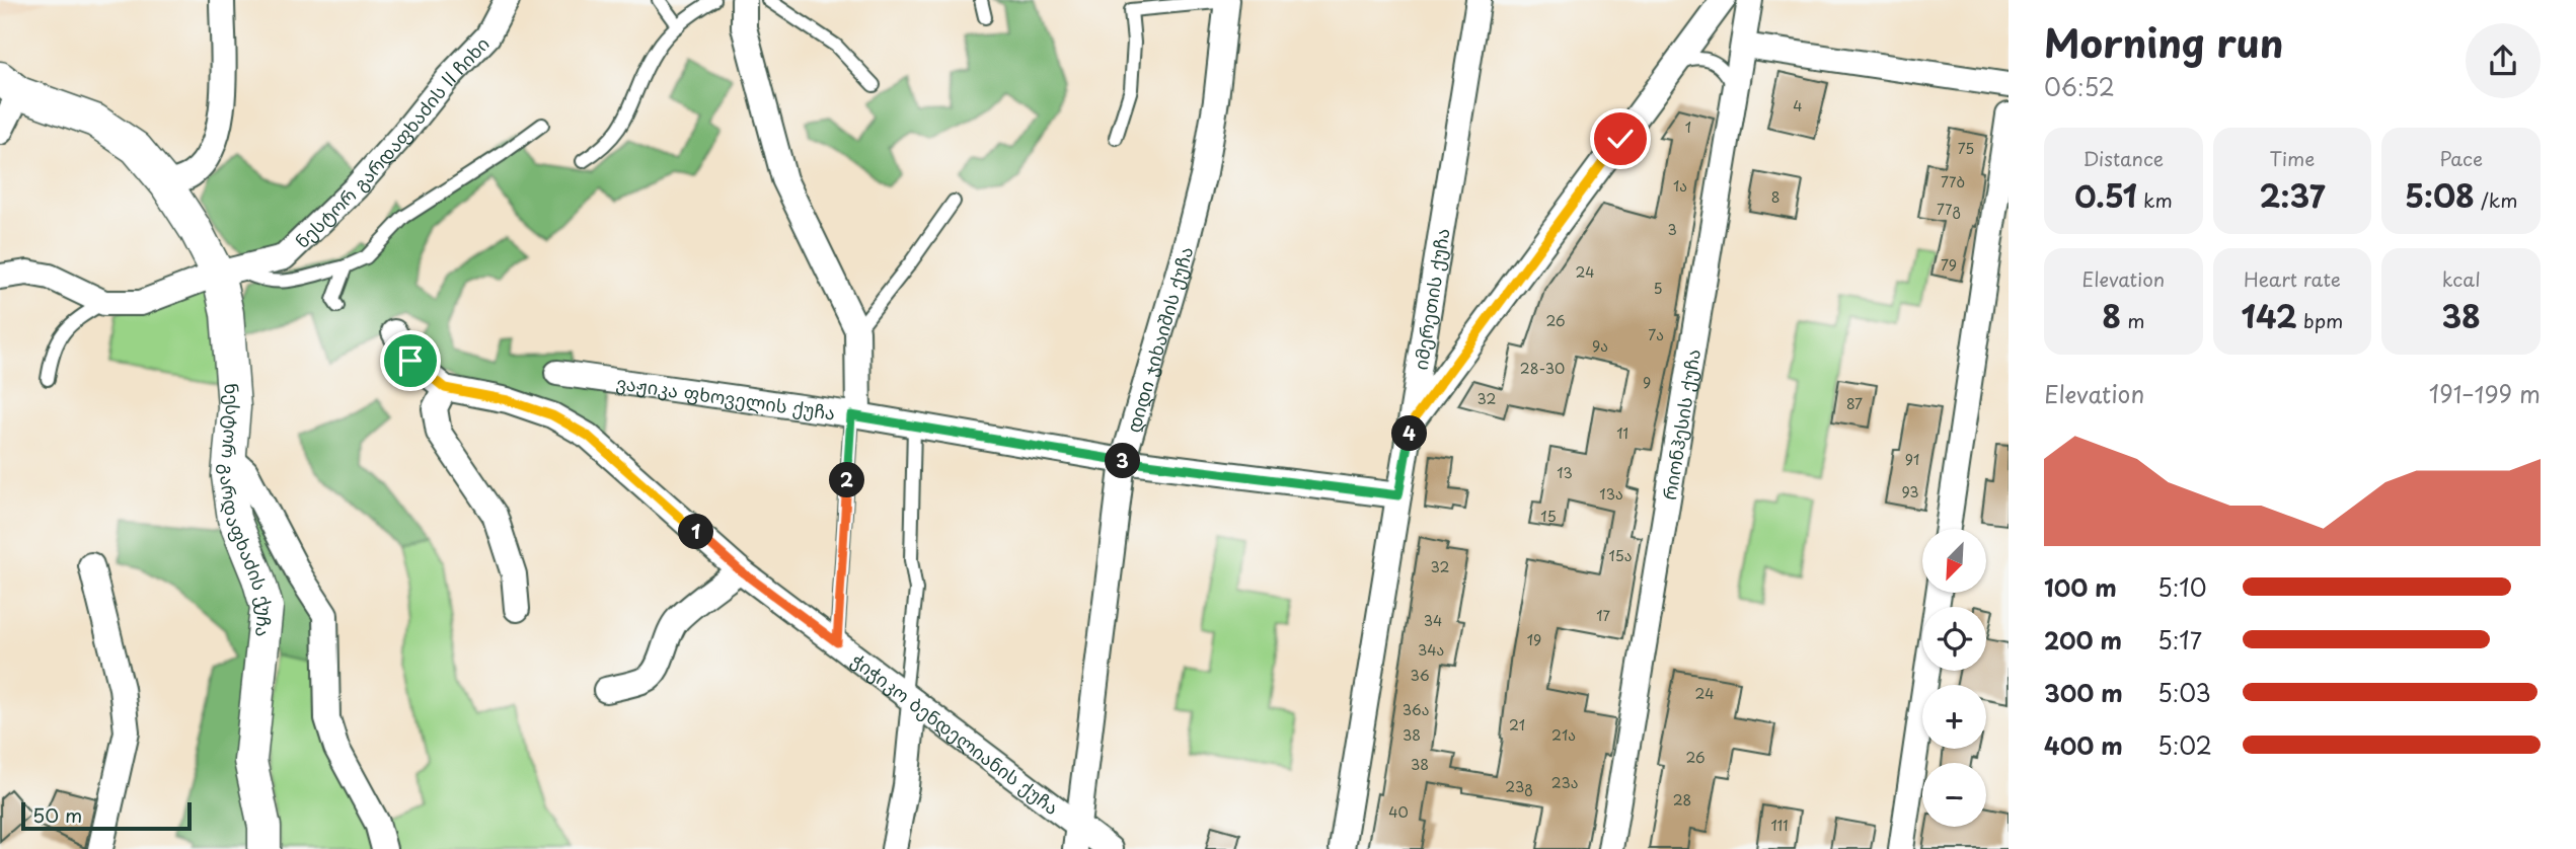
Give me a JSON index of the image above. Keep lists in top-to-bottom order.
{
  "streets": {
    "street": [
      "ნესტორ გარდაფხაძის II ჩიხი",
      "იმერეთის ქუჩა",
      "დიდი ჯიხაიშის ქუჩა",
      "ვაჟიკა ფხოველის ქუჩა",
      "რიონჰესის ქუჩა",
      "ნესტორ გარდაფხაძის ქუჩა",
      "ჭიჭიკო ბენდელიანის ქუჩა"
    ]
  },
  "crossings": [
    ["ნესტორ გარდაფხაძის II ჩიხი", "ნესტორ გარდაფხაძის ქუჩა"],
    ["იმერეთის ქუჩა", "ვაჟიკა ფხოველის ქუჩა"],
    ["დიდი ჯიხაიშის ქუჩა", "ვაჟიკა ფხოველის ქუჩა"],
    ["დიდი ჯიხაიშის ქუჩა", "ჭიჭიკო ბენდელიანის ქუჩა"]
  ],
  "house_numbers": [
    "4",
    "1",
    "75",
    "77ბ",
    "1ა",
    "8",
    "77გ",
    "3",
    "79",
    "24",
    "5",
    "26",
    "7ა",
    "9ა",
    "28-30",
    "9",
    "32",
    "87",
    "11",
    "91",
    "13",
    "93",
    "13ა",
    "15",
    "15ა",
    "32",
    "17",
    "34",
    "19",
    "34ა",
    "36",
    "24",
    "36ა",
    "21",
    "38",
    "21ა",
    "26",
    "38",
    "23ა",
    "23გ",
    "28",
    "40",
    "111"
  ],
  "scale_bar": "50 m",
  "north": "bottom left",
  "page": {
    "heading": ["Morning run", "06:52"],
    "stats": [
      ["Distance", "0.51 km"],
      ["Time", "2:37"],
      ["Pace", "5:08 /km"],
      ["Elevation", "8 m"],
      ["Heart rate", "142 bpm"],
      ["kcal", "38"]
    ],
    "chart": ["Elevation", "191–199 m"],
    "pins": [
      "4",
      "3",
      "2",
      "1"
    ],
    "map_buttons": ["+", "−"],
    "list": [
      {
        "name": "100 m",
        "note": "5:10"
      },
      {
        "name": "200 m",
        "note": "5:17"
      },
      {
        "name": "300 m",
        "note": "5:03"
      },
      {
        "name": "400 m",
        "note": "5:02"
      }
    ],
    "scale": "50 m"
  }
}
